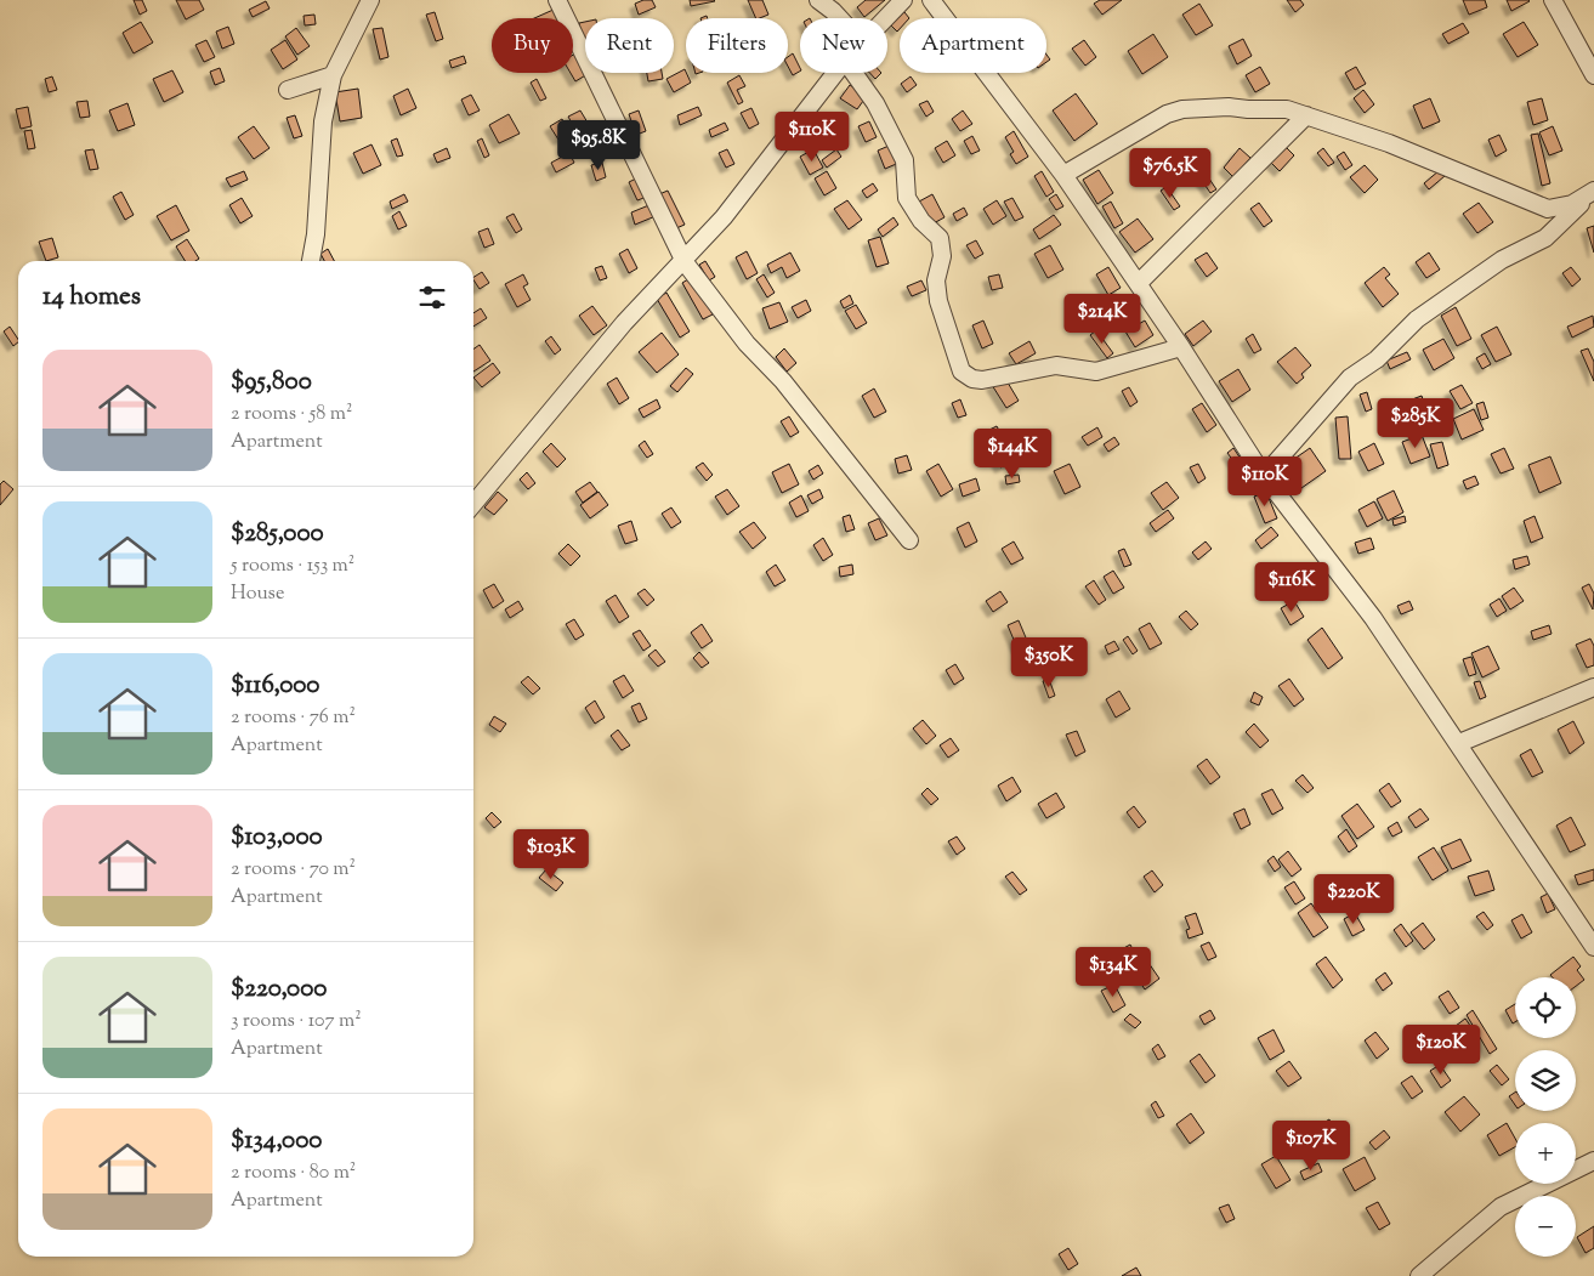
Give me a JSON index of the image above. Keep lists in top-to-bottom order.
{
  "page": {
    "chip": [
      "Buy",
      "Rent",
      "Filters",
      "New",
      "Apartment"
    ],
    "price": [
      "$110K",
      "$95.8K",
      "$76.5K",
      "$214K",
      "$285K",
      "$144K",
      "$110K",
      "$116K",
      "$350K",
      "$103K",
      "$220K",
      "$134K",
      "$120K",
      "$107K"
    ],
    "heading": "14 homes",
    "list": [
      {
        "name": "$95,800",
        "note": "2 rooms · 58 m² · Apartment"
      },
      {
        "name": "$285,000",
        "note": "5 rooms · 153 m² · House"
      },
      {
        "name": "$116,000",
        "note": "2 rooms · 76 m² · Apartment"
      },
      {
        "name": "$103,000",
        "note": "2 rooms · 70 m² · Apartment"
      },
      {
        "name": "$220,000",
        "note": "3 rooms · 107 m² · Apartment"
      },
      {
        "name": "$134,000",
        "note": "2 rooms · 80 m² · Apartment"
      }
    ],
    "map_buttons": ["+", "−"]
  }
}
